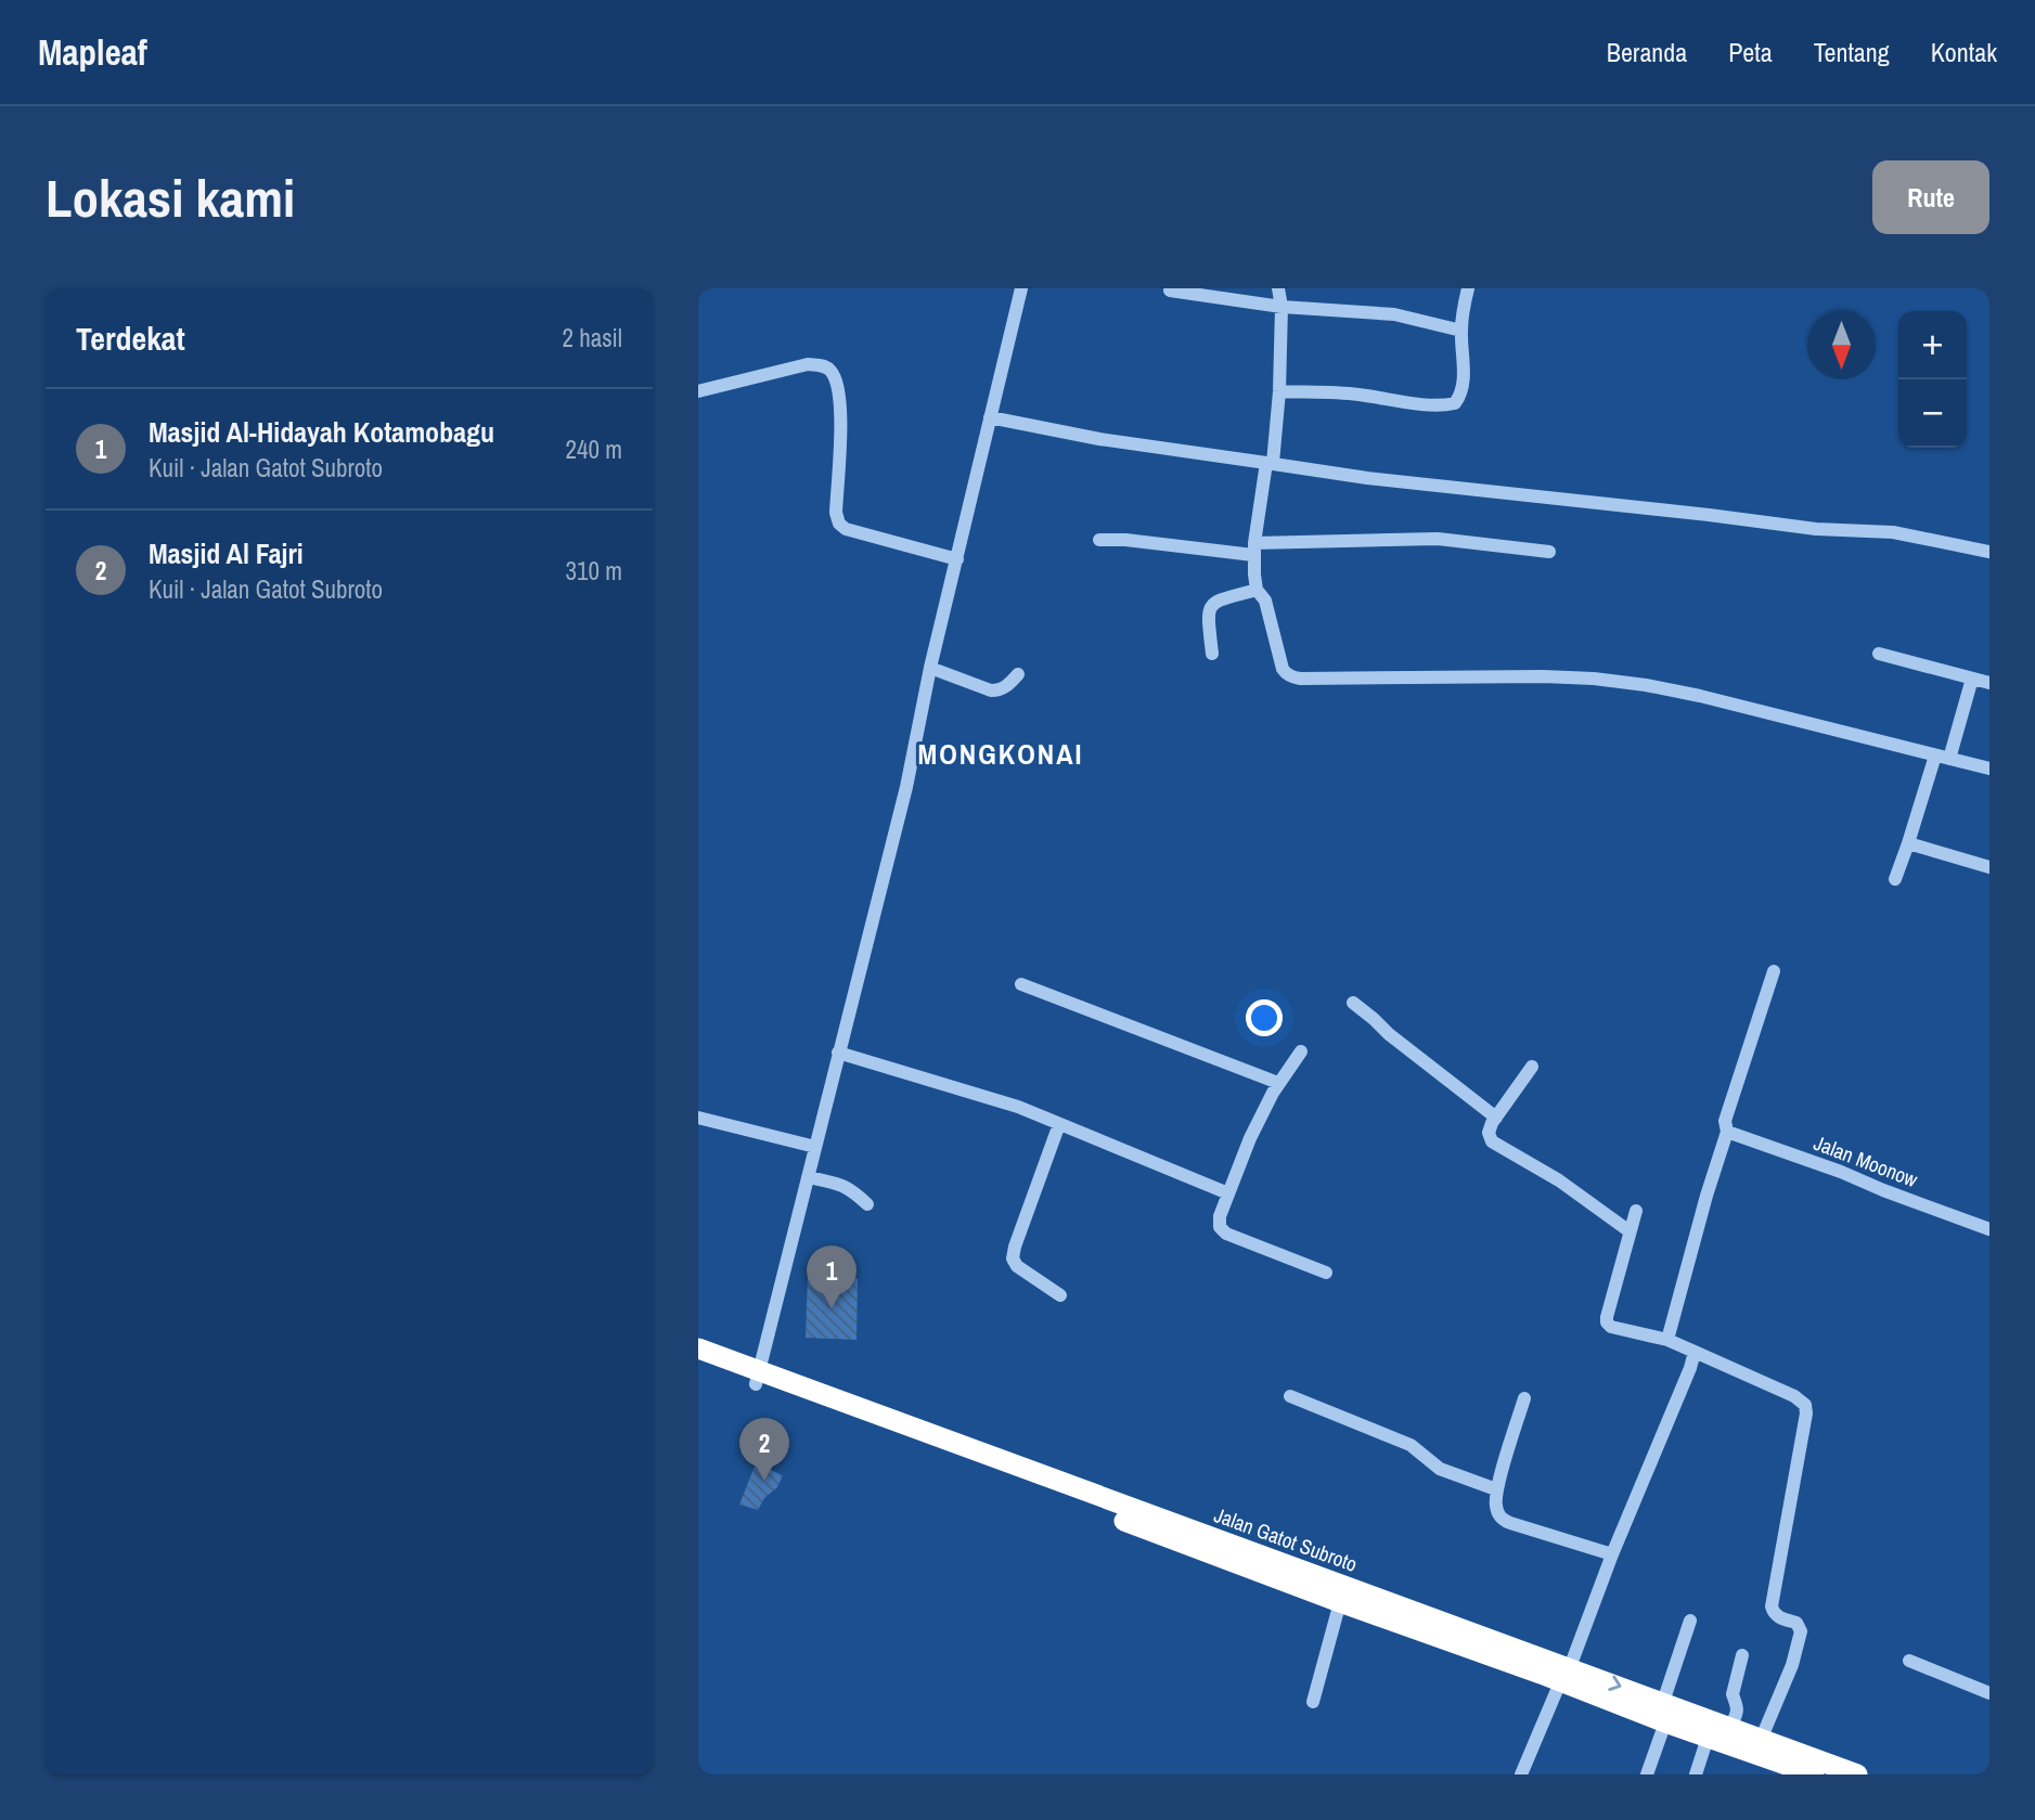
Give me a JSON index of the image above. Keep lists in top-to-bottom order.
{
  "streets": {
    "highway": ["Jalan Gatot Subroto"],
    "street": ["Jalan Moonow"]
  },
  "districts": ["MONGKONAI"],
  "north": "bottom",
  "page": {
    "header": "Mapleaf",
    "nav": [
      "Beranda",
      "Peta",
      "Tentang",
      "Kontak"
    ],
    "buttons": "Rute",
    "title": "Lokasi kami",
    "heading": ["Terdekat", "2 hasil"],
    "map_buttons": ["+", "−"],
    "list": [
      {
        "mark": "1",
        "name": "Masjid Al-Hidayah Kotamobagu",
        "note": "Kuil · Jalan Gatot Subroto",
        "value": "240 m"
      },
      {
        "mark": "2",
        "name": "Masjid Al Fajri",
        "note": "Kuil · Jalan Gatot Subroto",
        "value": "310 m"
      }
    ],
    "pins": ["1", "2"]
  }
}
